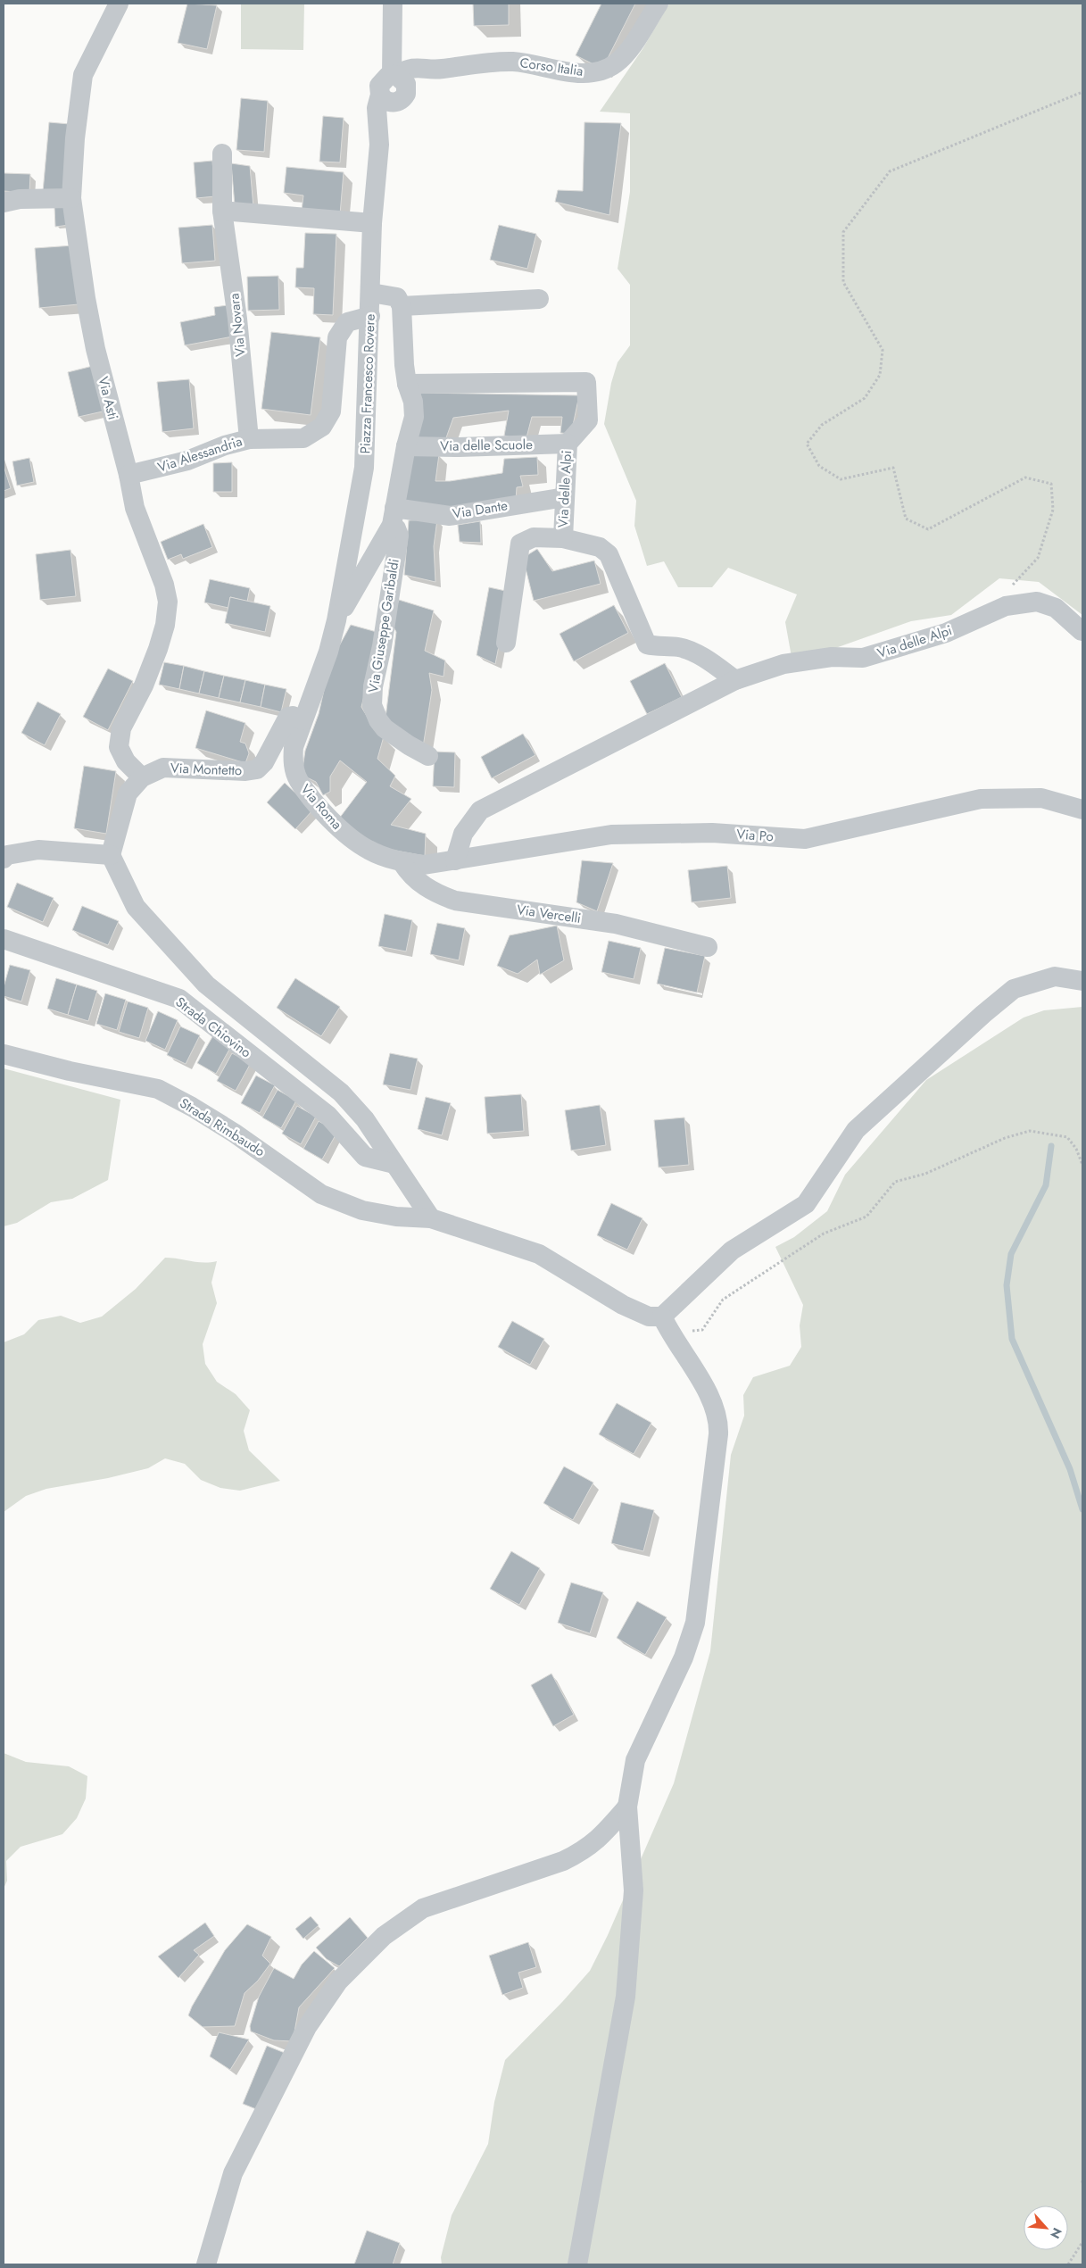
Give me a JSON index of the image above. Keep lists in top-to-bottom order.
{
  "streets": {
    "street": [
      "Corso Italia",
      "Via Novara",
      "Piazza Francesco Rovere",
      "Via Asti",
      "Via delle Scuole",
      "Via Alessandria",
      "Via delle Alpi",
      "Via Dante",
      "Via Giuseppe Garibaldi",
      "Via Montetto",
      "Via Roma",
      "Via Po",
      "Via Vercelli",
      "Strada Chiovino",
      "Strada Rimbaudo"
    ]
  },
  "crossings": [
    ["Corso Italia", "Piazza Francesco Rovere"],
    ["Via Novara", "Via Alessandria"],
    ["Piazza Francesco Rovere", "Via Alessandria"],
    ["Piazza Francesco Rovere", "Via Roma"],
    ["Via Asti", "Via Alessandria"],
    ["Via Asti", "Via Montetto"],
    ["Via delle Scuole", "Via delle Alpi"],
    ["Via delle Alpi", "Via Dante"],
    ["Via delle Alpi", "Via Po"],
    ["Via Dante", "Via Giuseppe Garibaldi"],
    ["Via Montetto", "Via Roma"],
    ["Via Montetto", "Strada Chiovino"],
    ["Via Roma", "Via Po"],
    ["Via Roma", "Via Vercelli"],
    ["Strada Chiovino", "Strada Rimbaudo"]
  ],
  "north": "bottom right"
}
